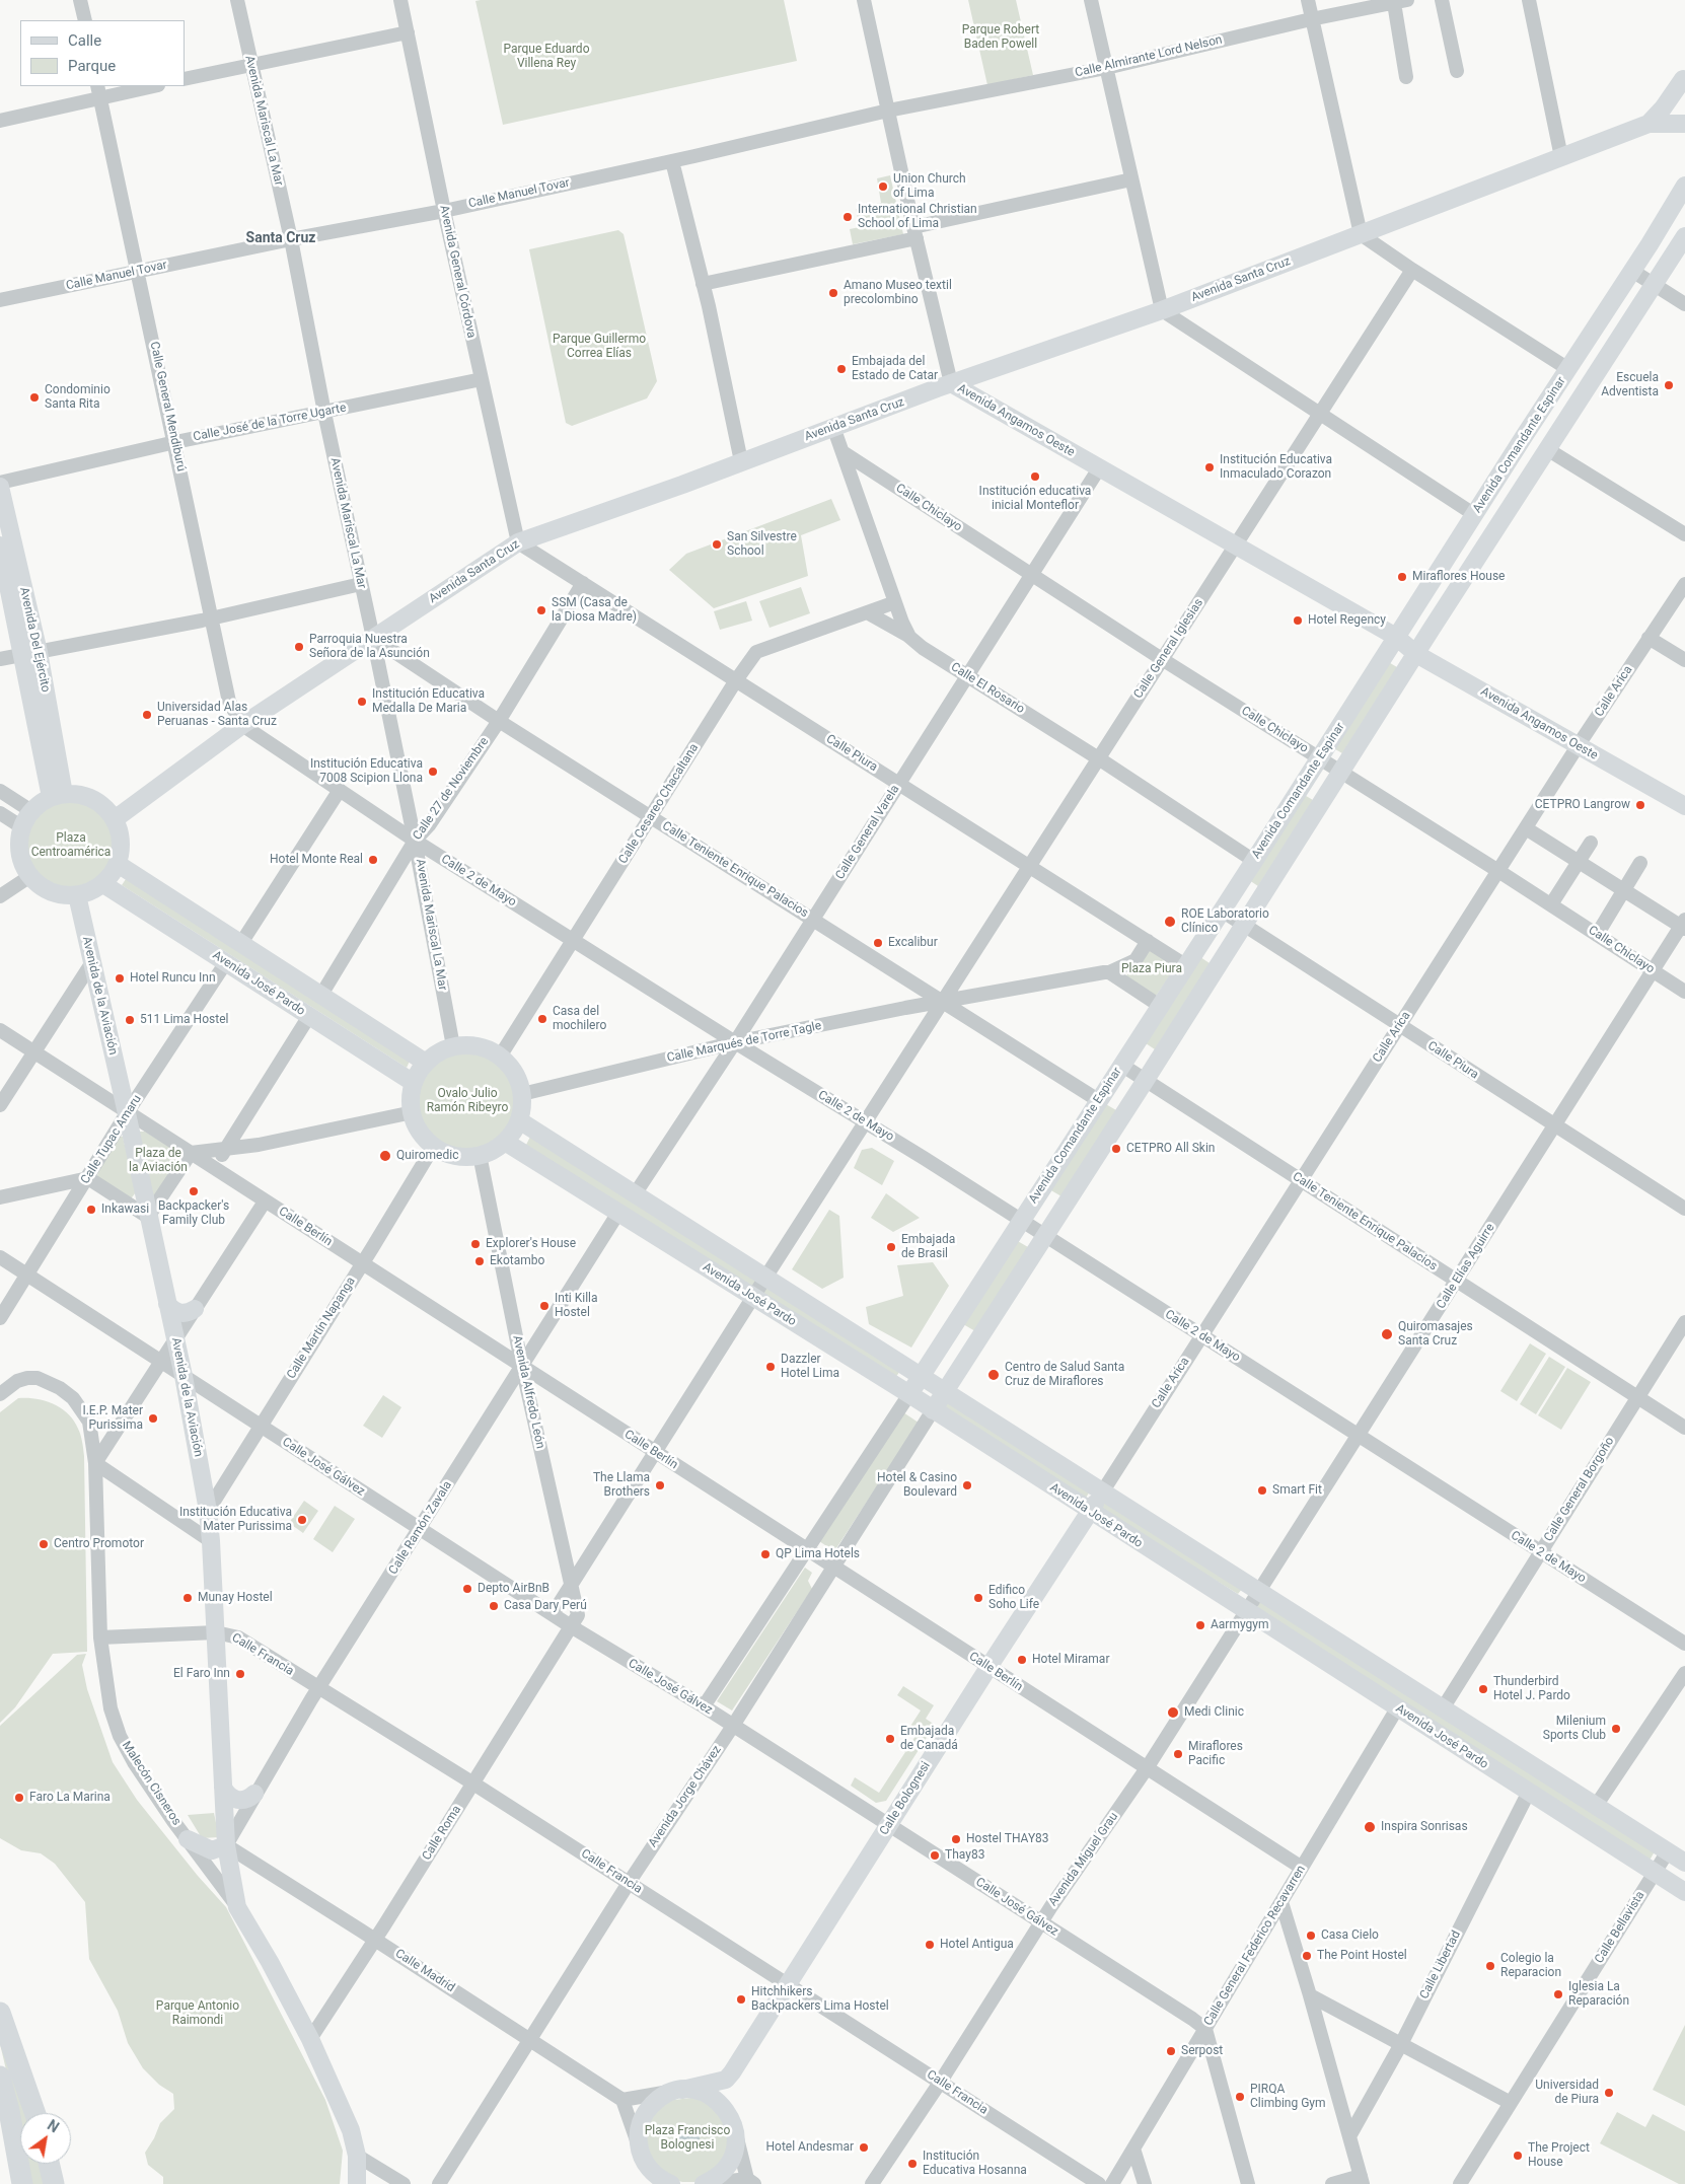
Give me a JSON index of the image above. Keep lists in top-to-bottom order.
{
  "streets": {
    "main road": [
      "Avenida Santa Cruz",
      "Avenida Angamos Oeste",
      "Avenida Comandante Espinar",
      "Avenida Del Ejército",
      "Avenida José Pardo",
      "Avenida de la Aviación",
      "Malecón Cisneros",
      "Calle Bolognesi"
    ],
    "street": [
      "Calle Almirante Lord Nelson",
      "Avenida Mariscal La Mar",
      "Calle Manuel Tovar",
      "Avenida General Córdova",
      "Calle General Mendiburú",
      "Calle José de la Torre Ugarte",
      "Calle Chiclayo",
      "Calle General Iglesias",
      "Calle El Rosario",
      "Calle Arica",
      "Calle Piura",
      "Calle 27 de Noviembre",
      "Calle Cesareo Chacaltana",
      "Calle General Varela",
      "Calle Teniente Enrique Palacios",
      "Calle 2 de Mayo",
      "Calle Marqués de Torre Tagle",
      "Calle Tupac Amaru",
      "Calle Berlín",
      "Calle Elías Aguirre",
      "Calle Martín Napanga",
      "Avenida Alfredo León",
      "Calle José Gálvez",
      "Calle General Borgoño",
      "Calle Ramón Zavala",
      "Calle Francia",
      "Avenida Jorge Chávez",
      "Calle Roma",
      "Avenida Miguel Grau",
      "Calle Bellavista",
      "Calle General Federico Recavarren",
      "Calle Libertad",
      "Calle Madrid"
    ]
  },
  "crossings": [
    ["Calle Almirante Lord Nelson", "Calle Manuel Tovar"],
    ["Calle Almirante Lord Nelson", "Avenida Angamos Oeste"],
    ["Avenida Mariscal La Mar", "Calle Manuel Tovar"],
    ["Avenida Mariscal La Mar", "Avenida Santa Cruz"],
    ["Avenida Mariscal La Mar", "Calle José de la Torre Ugarte"],
    ["Avenida Mariscal La Mar", "Calle 27 de Noviembre"],
    ["Avenida Mariscal La Mar", "Calle Cesareo Chacaltana"],
    ["Avenida Mariscal La Mar", "Calle Teniente Enrique Palacios"],
    ["Avenida Mariscal La Mar", "Calle 2 de Mayo"],
    ["Avenida Mariscal La Mar", "Avenida José Pardo"],
    ["Avenida Mariscal La Mar", "Calle Marqués de Torre Tagle"],
    ["Avenida Mariscal La Mar", "Calle Martín Napanga"],
    ["Avenida Mariscal La Mar", "Avenida Alfredo León"],
    ["Calle Manuel Tovar", "Avenida General Córdova"],
    ["Calle Manuel Tovar", "Calle General Mendiburú"],
    ["Calle Manuel Tovar", "Avenida Angamos Oeste"],
    ["Avenida General Córdova", "Avenida Santa Cruz"],
    ["Avenida General Córdova", "Calle José de la Torre Ugarte"],
    ["Avenida General Córdova", "Calle Piura"],
    ["Avenida Santa Cruz", "Calle General Mendiburú"],
    ["Avenida Santa Cruz", "Avenida Angamos Oeste"],
    ["Avenida Santa Cruz", "Avenida Del Ejército"],
    ["Avenida Santa Cruz", "Calle El Rosario"],
    ["Avenida Santa Cruz", "Calle Piura"],
    ["Avenida Santa Cruz", "Calle Teniente Enrique Palacios"],
    ["Avenida Santa Cruz", "Calle 2 de Mayo"],
    ["Avenida Santa Cruz", "Avenida José Pardo"],
    ["Avenida Santa Cruz", "Avenida de la Aviación"],
    ["Calle General Mendiburú", "Calle José de la Torre Ugarte"],
    ["Calle General Mendiburú", "Calle 2 de Mayo"],
    ["Avenida Angamos Oeste", "Avenida Comandante Espinar"],
    ["Avenida Angamos Oeste", "Calle General Iglesias"],
    ["Avenida Angamos Oeste", "Calle Arica"],
    ["Avenida Angamos Oeste", "Calle General Varela"],
    ["Avenida Comandante Espinar", "Calle Chiclayo"],
    ["Avenida Comandante Espinar", "Calle El Rosario"],
    ["Avenida Comandante Espinar", "Calle Piura"],
    ["Avenida Comandante Espinar", "Calle Teniente Enrique Palacios"],
    ["Avenida Comandante Espinar", "Calle 2 de Mayo"],
    ["Avenida Comandante Espinar", "Avenida José Pardo"],
    ["Avenida Comandante Espinar", "Avenida Jorge Chávez"],
    ["Calle Chiclayo", "Calle General Iglesias"],
    ["Calle Chiclayo", "Calle El Rosario"],
    ["Calle Chiclayo", "Calle Arica"],
    ["Calle Chiclayo", "Calle General Varela"],
    ["Calle Chiclayo", "Calle Elías Aguirre"],
    ["Avenida Del Ejército", "Avenida José Pardo"],
    ["Avenida Del Ejército", "Avenida de la Aviación"],
    ["Calle General Iglesias", "Calle El Rosario"],
    ["Calle General Iglesias", "Calle Piura"],
    ["Calle General Iglesias", "Calle Teniente Enrique Palacios"],
    ["Calle General Iglesias", "Calle 2 de Mayo"],
    ["Calle General Iglesias", "Avenida José Pardo"],
    ["Calle General Iglesias", "Calle Marqués de Torre Tagle"],
    ["Calle El Rosario", "Calle Cesareo Chacaltana"],
    ["Calle El Rosario", "Calle General Varela"],
    ["Calle Arica", "Calle Piura"],
    ["Calle Arica", "Calle Teniente Enrique Palacios"],
    ["Calle Arica", "Calle 2 de Mayo"],
    ["Calle Arica", "Avenida José Pardo"],
    ["Calle Arica", "Calle Bolognesi"],
    ["Calle Piura", "Calle 27 de Noviembre"],
    ["Calle Piura", "Calle Cesareo Chacaltana"],
    ["Calle Piura", "Calle General Varela"],
    ["Calle Piura", "Calle Marqués de Torre Tagle"],
    ["Calle Piura", "Calle Elías Aguirre"],
    ["Calle 27 de Noviembre", "Calle Teniente Enrique Palacios"],
    ["Calle 27 de Noviembre", "Calle 2 de Mayo"],
    ["Calle 27 de Noviembre", "Avenida José Pardo"],
    ["Calle Cesareo Chacaltana", "Calle Teniente Enrique Palacios"],
    ["Calle Cesareo Chacaltana", "Calle 2 de Mayo"],
    ["Calle Cesareo Chacaltana", "Avenida José Pardo"],
    ["Calle Cesareo Chacaltana", "Calle Marqués de Torre Tagle"],
    ["Calle Cesareo Chacaltana", "Calle Martín Napanga"],
    ["Calle Cesareo Chacaltana", "Avenida Alfredo León"],
    ["Calle General Varela", "Calle Teniente Enrique Palacios"],
    ["Calle General Varela", "Calle 2 de Mayo"],
    ["Calle General Varela", "Avenida José Pardo"],
    ["Calle General Varela", "Calle Marqués de Torre Tagle"],
    ["Calle Teniente Enrique Palacios", "Calle Marqués de Torre Tagle"],
    ["Calle Teniente Enrique Palacios", "Calle Elías Aguirre"],
    ["Calle Teniente Enrique Palacios", "Calle General Borgoño"],
    ["Calle 2 de Mayo", "Calle Marqués de Torre Tagle"],
    ["Calle 2 de Mayo", "Calle Elías Aguirre"],
    ["Calle 2 de Mayo", "Calle General Borgoño"],
    ["Avenida José Pardo", "Avenida de la Aviación"],
    ["Avenida José Pardo", "Calle Marqués de Torre Tagle"],
    ["Avenida José Pardo", "Calle Tupac Amaru"],
    ["Avenida José Pardo", "Calle Elías Aguirre"],
    ["Avenida José Pardo", "Calle Martín Napanga"],
    ["Avenida José Pardo", "Avenida Alfredo León"],
    ["Avenida José Pardo", "Calle General Borgoño"],
    ["Avenida José Pardo", "Calle Ramón Zavala"],
    ["Avenida José Pardo", "Avenida Jorge Chávez"],
    ["Avenida José Pardo", "Calle Bolognesi"],
    ["Avenida José Pardo", "Avenida Miguel Grau"],
    ["Avenida José Pardo", "Calle Bellavista"],
    ["Avenida José Pardo", "Calle General Federico Recavarren"],
    ["Avenida José Pardo", "Calle Libertad"],
    ["Avenida de la Aviación", "Calle Tupac Amaru"],
    ["Avenida de la Aviación", "Calle Berlín"],
    ["Avenida de la Aviación", "Calle Martín Napanga"],
    ["Avenida de la Aviación", "Calle José Gálvez"],
    ["Avenida de la Aviación", "Calle Ramón Zavala"],
    ["Avenida de la Aviación", "Calle Francia"],
    ["Avenida de la Aviación", "Malecón Cisneros"],
    ["Avenida de la Aviación", "Calle Madrid"],
    ["Calle Marqués de Torre Tagle", "Calle Martín Napanga"],
    ["Calle Marqués de Torre Tagle", "Avenida Alfredo León"],
    ["Calle Tupac Amaru", "Calle Berlín"],
    ["Calle Tupac Amaru", "Calle José Gálvez"],
    ["Calle Berlín", "Calle Martín Napanga"],
    ["Calle Berlín", "Avenida Alfredo León"],
    ["Calle Berlín", "Calle Ramón Zavala"],
    ["Calle Berlín", "Avenida Jorge Chávez"],
    ["Calle Berlín", "Calle Bolognesi"],
    ["Calle Berlín", "Avenida Miguel Grau"],
    ["Calle Berlín", "Calle General Federico Recavarren"],
    ["Calle Elías Aguirre", "Avenida Miguel Grau"],
    ["Calle Martín Napanga", "Avenida Alfredo León"],
    ["Calle Martín Napanga", "Calle José Gálvez"],
    ["Avenida Alfredo León", "Calle José Gálvez"],
    ["Avenida Alfredo León", "Calle Ramón Zavala"],
    ["Avenida Alfredo León", "Calle Roma"],
    ["Calle José Gálvez", "Calle Ramón Zavala"],
    ["Calle José Gálvez", "Avenida Jorge Chávez"],
    ["Calle José Gálvez", "Calle Bolognesi"],
    ["Calle José Gálvez", "Calle Roma"],
    ["Calle José Gálvez", "Avenida Miguel Grau"],
    ["Calle José Gálvez", "Calle General Federico Recavarren"],
    ["Calle Ramón Zavala", "Calle Francia"],
    ["Calle Ramón Zavala", "Calle Madrid"],
    ["Calle Francia", "Malecón Cisneros"],
    ["Calle Francia", "Avenida Jorge Chávez"],
    ["Calle Francia", "Calle Bolognesi"],
    ["Calle Francia", "Calle Roma"],
    ["Calle Francia", "Avenida Miguel Grau"],
    ["Malecón Cisneros", "Calle Roma"],
    ["Avenida Jorge Chávez", "Calle Madrid"],
    ["Calle Roma", "Calle Madrid"]
  ],
  "districts": ["Santa Cruz"],
  "parks": [
    "Parque Robert Baden Powell",
    "Parque Eduardo Villena Rey",
    "Parque Guillermo Correa Elías",
    "Plaza Centroamérica",
    "Plaza Piura",
    "Ovalo Julio Ramón Ribeyro",
    "Plaza de la Aviación",
    "Parque Antonio Raimondi",
    "Plaza Francisco Bolognesi"
  ],
  "places": [
    "Union Church of Lima",
    "International Christian School of Lima",
    "Amano Museo textil precolombino",
    "Embajada del Estado de Catar",
    "Escuela Adventista",
    "Condominio Santa Rita",
    "Institución Educativa Inmaculado Corazon",
    "Institución educativa inicial Monteflor",
    "San Silvestre School",
    "Miraflores House",
    "SSM (Casa de la Diosa Madre)",
    "Hotel Regency",
    "Parroquia Nuestra Señora de la Asunción",
    "Institución Educativa Medalla De Maria",
    "Universidad Alas Peruanas - Santa Cruz",
    "Institución Educativa 7008 Scipion Llona",
    "CETPRO Langrow",
    "Hotel Monte Real",
    "ROE Laboratorio Clínico",
    "Excalibur",
    "Hotel Runcu Inn",
    "Casa del mochilero",
    "511 Lima Hostel",
    "CETPRO All Skin",
    "Quiromedic",
    "Backpacker's Family Club",
    "Inkawasi",
    "Explorer's House",
    "Embajada de Brasil",
    "Ekotambo",
    "Inti Killa Hostel",
    "Quiromasajes Santa Cruz",
    "Dazzler Hotel Lima",
    "Centro de Salud Santa Cruz de Miraflores",
    "I.E.P. Mater Purissima",
    "The Llama Brothers",
    "Hotel & Casino Boulevard",
    "Smart Fit",
    "Institución Educativa Mater Purissima",
    "Centro Promotor",
    "QP Lima Hotels",
    "Depto AirBnB",
    "Munay Hostel",
    "Edifico Soho Life",
    "Casa Dary Perú",
    "Aarmygym",
    "Hotel Miramar",
    "El Faro Inn",
    "Thunderbird Hotel J. Pardo",
    "Medi Clinic",
    "Milenium Sports Club",
    "Embajada de Canadá",
    "Miraflores Pacific",
    "Faro La Marina",
    "Inspira Sonrisas",
    "Hostel THAY83",
    "Thay83",
    "Casa Cielo",
    "Hotel Antigua",
    "The Point Hostel",
    "Colegio la Reparacion",
    "Iglesia La Reparación",
    "Hitchhikers Backpackers Lima Hostel",
    "Serpost",
    "Universidad de Piura",
    "PIRQA Climbing Gym",
    "Hotel Andesmar",
    "The Project House",
    "Institución Educativa Hosanna"
  ],
  "legend": ["Calle", "Parque"],
  "north": "top right"
}
